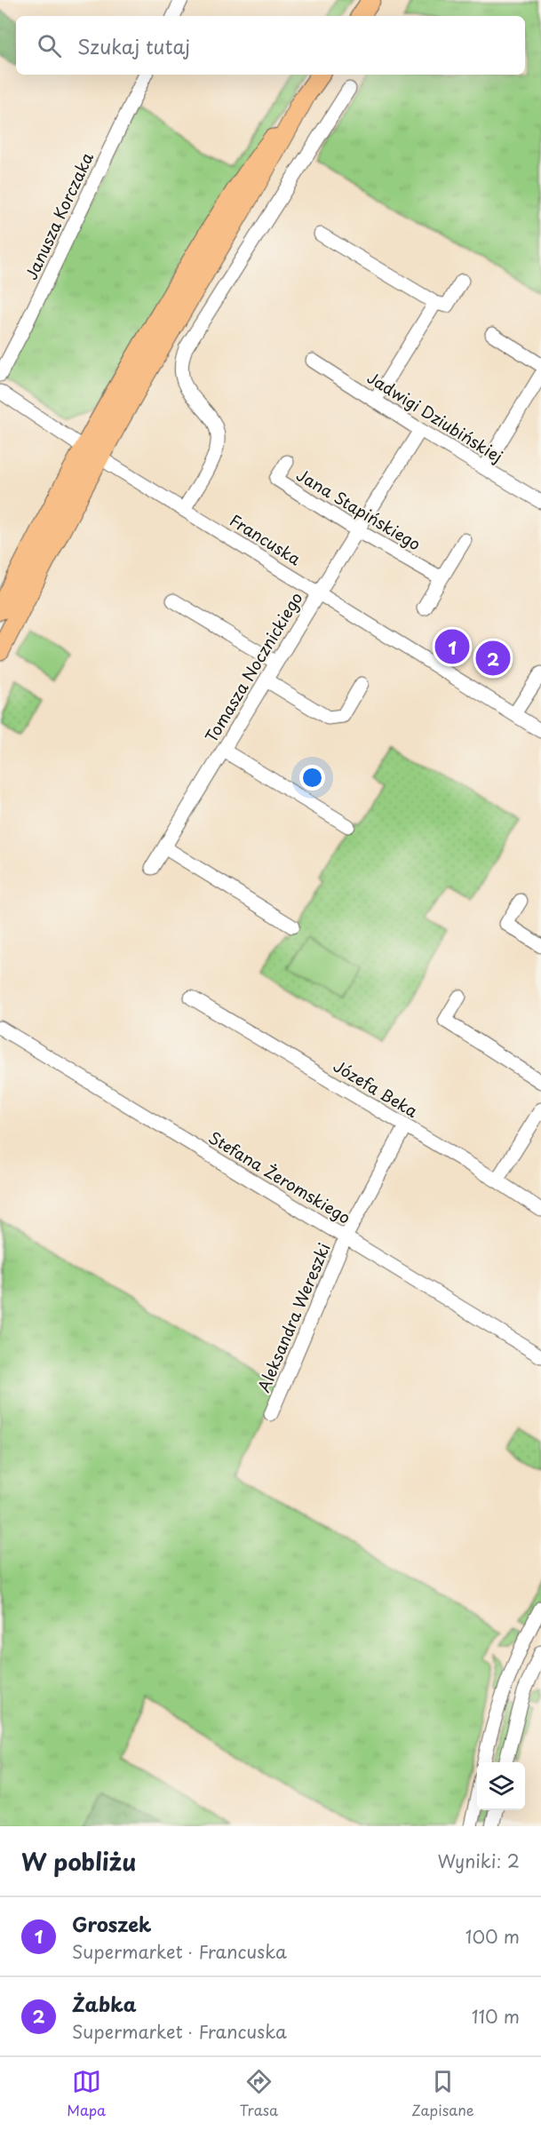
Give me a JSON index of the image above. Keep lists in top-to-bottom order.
{
  "streets": {
    "street": [
      "Janusza Korczaka",
      "Jadwigi Dziubińskiej",
      "Jana Stapińskiego",
      "Francuska",
      "Tomasza Nocznickiego",
      "Józefa Beka",
      "Stefana Żeromskiego",
      "Aleksandra Wereszki"
    ]
  },
  "crossings": [
    ["Jadwigi Dziubińskiej", "Tomasza Nocznickiego"],
    ["Jana Stapińskiego", "Tomasza Nocznickiego"],
    ["Francuska", "Tomasza Nocznickiego"],
    ["Józefa Beka", "Aleksandra Wereszki"],
    ["Stefana Żeromskiego", "Aleksandra Wereszki"]
  ],
  "page": {
    "search": "Szukaj tutaj",
    "pins": ["1", "2"],
    "heading": ["W pobliżu", "Wyniki: 2"],
    "list": [
      {
        "mark": "1",
        "name": "Groszek",
        "note": "Supermarket · Francuska",
        "value": "100 m"
      },
      {
        "mark": "2",
        "name": "Żabka",
        "note": "Supermarket · Francuska",
        "value": "110 m"
      }
    ],
    "nav": ["Mapa", "Trasa", "Zapisane"]
  }
}
